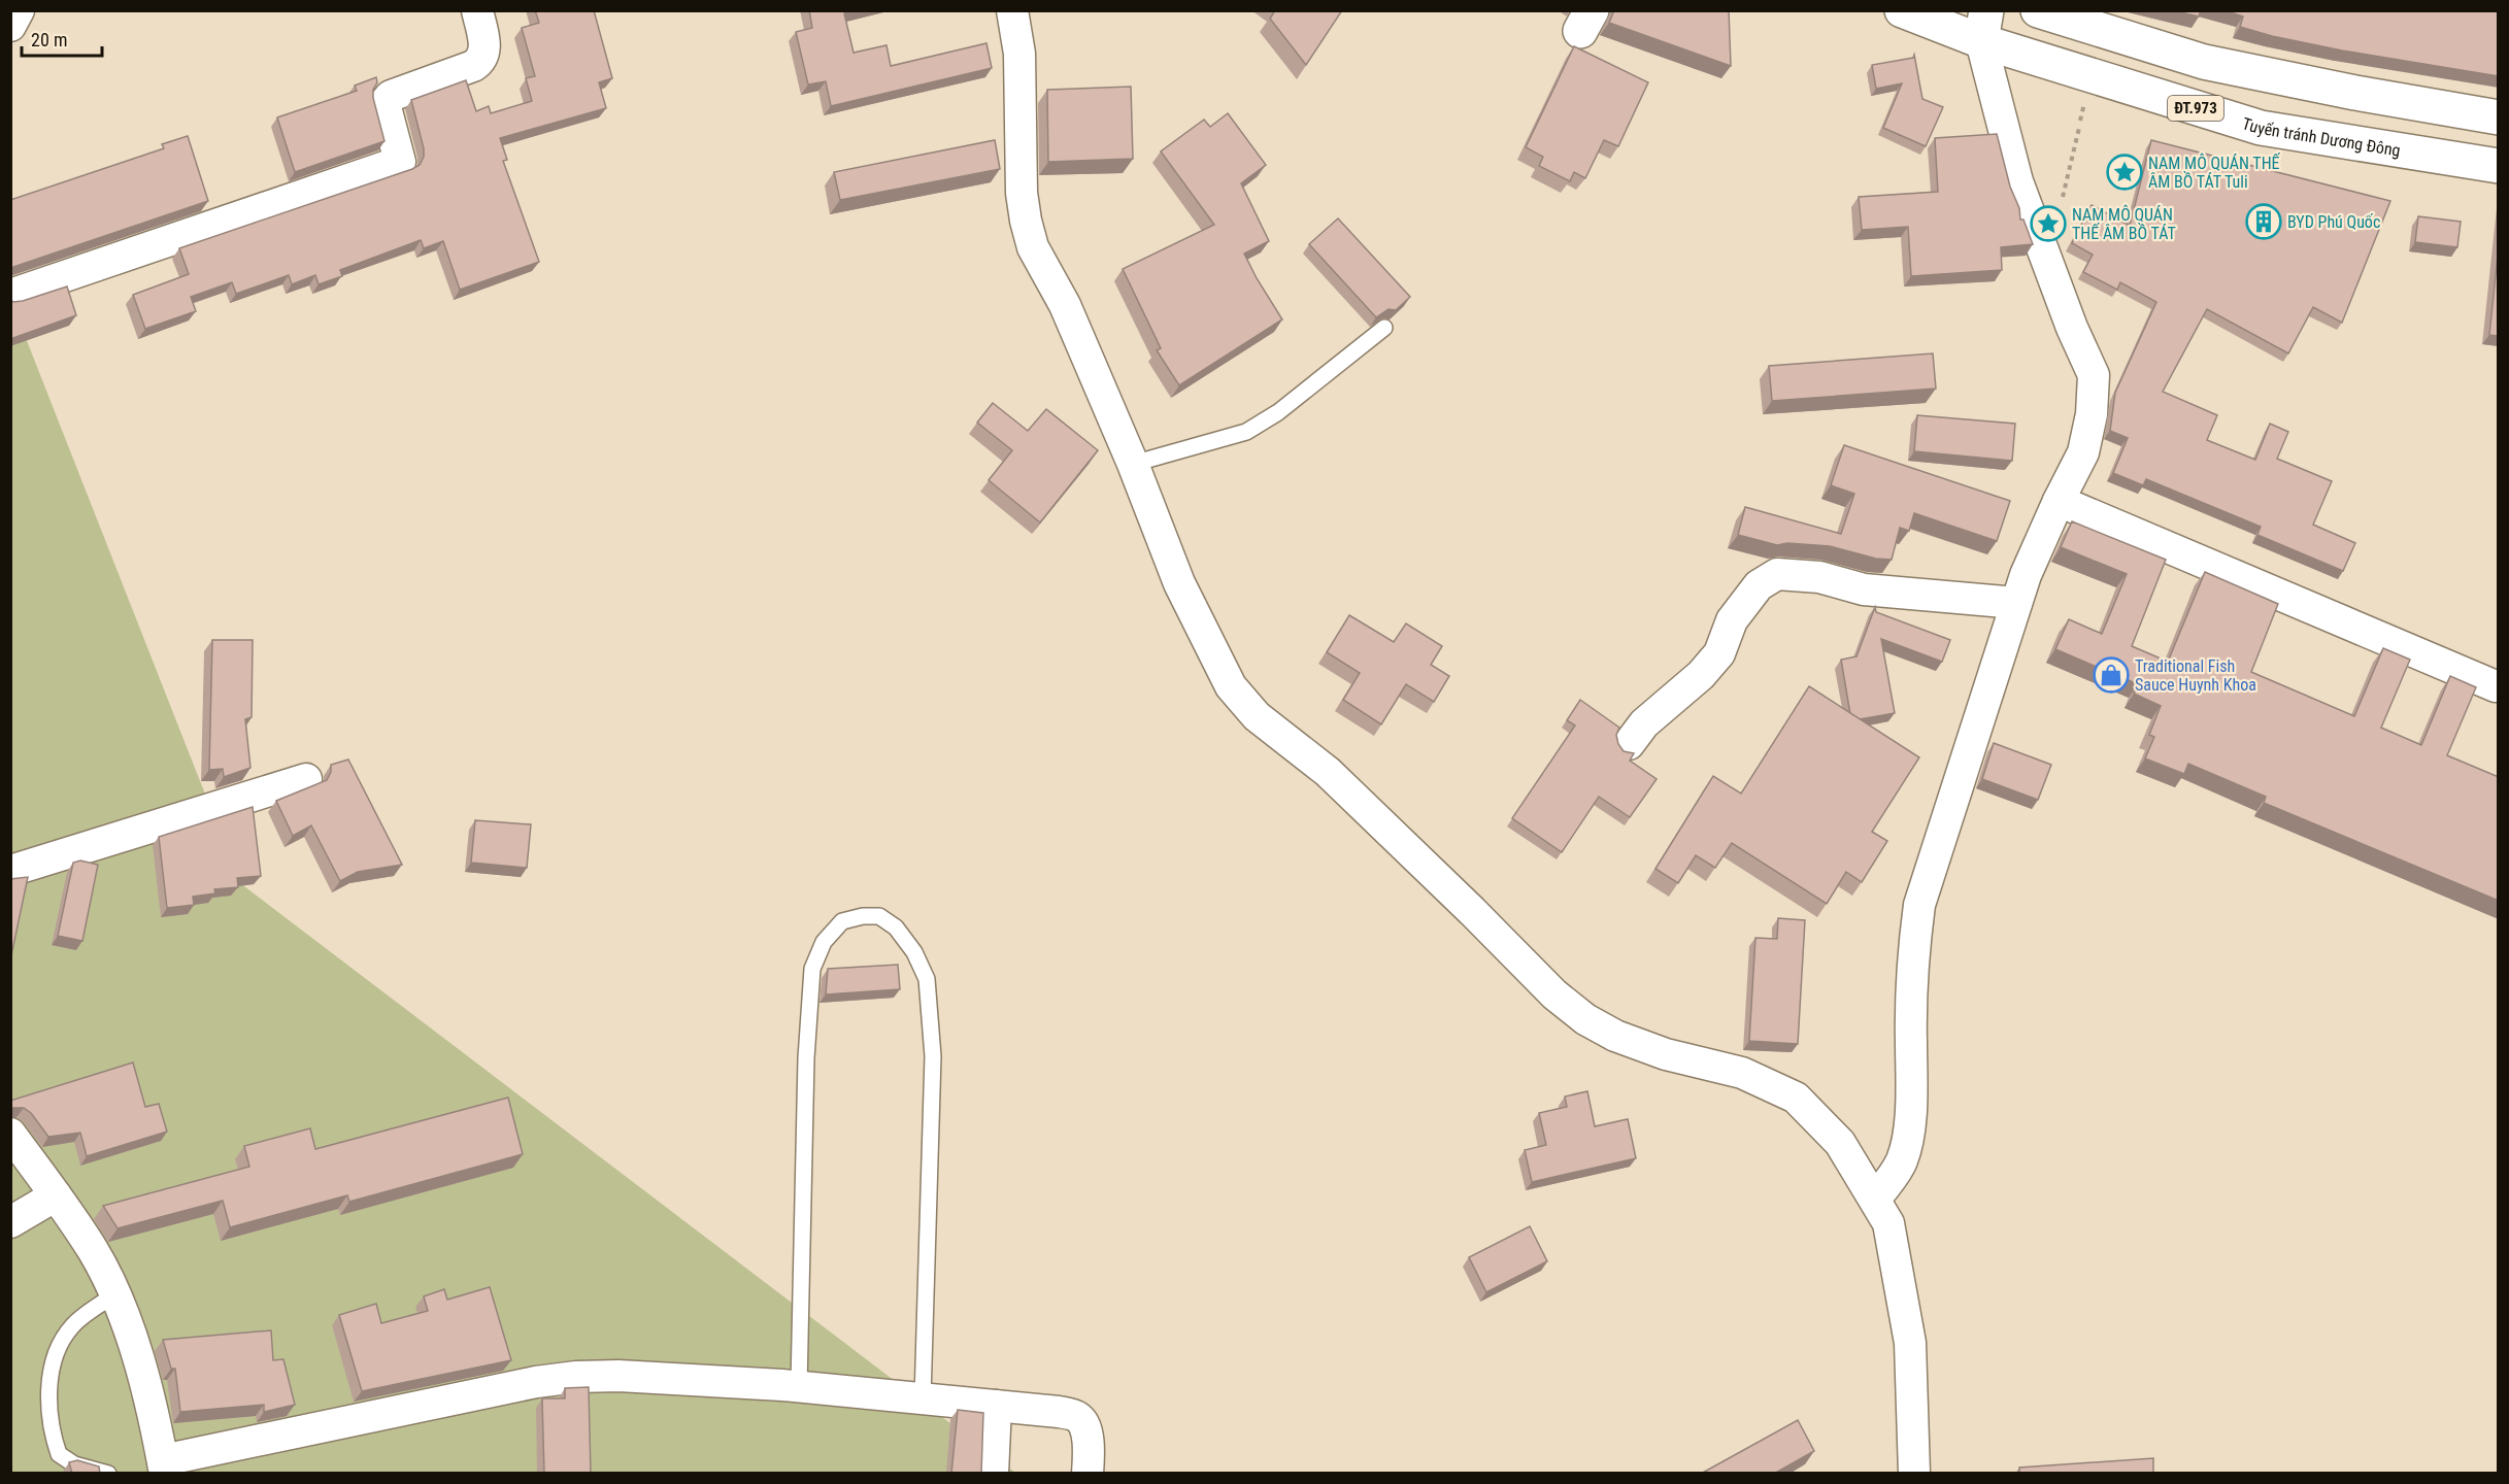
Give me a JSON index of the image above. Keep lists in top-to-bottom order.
{
  "streets": {
    "main road": ["ĐT.973", "Tuyến tránh Dương Đông"]
  },
  "places": {
    "place": ["NAM MÔ QUÁN THẾ ÂM BỒ TÁT Tuli", "NAM MÔ QUÁN THẾ ÂM BỒ TÁT"],
    "building": ["BYD Phú Quốc"],
    "shop": ["Traditional Fish Sauce Huynh Khoa"]
  },
  "scale_bar": "20 m"
}
